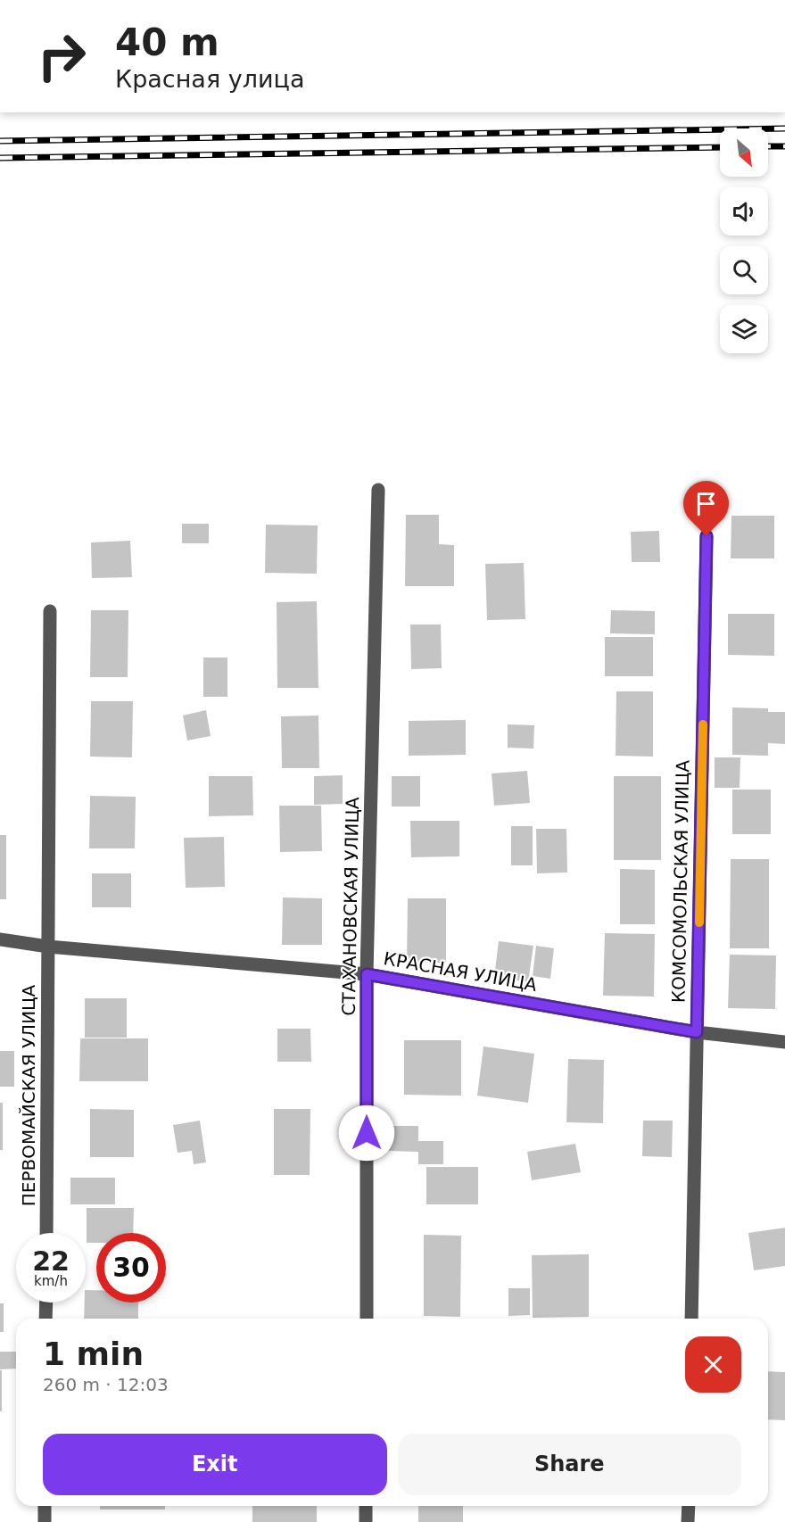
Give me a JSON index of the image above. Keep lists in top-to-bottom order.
{
  "streets": {
    "street": [
      "КОМСОМОЛЬСКАЯ УЛИЦА",
      "СТАХАНОВСКАЯ УЛИЦА",
      "КРАСНАЯ УЛИЦА",
      "ПЕРВОМАЙСКАЯ УЛИЦА"
    ]
  },
  "crossings": [
    ["КОМСОМОЛЬСКАЯ УЛИЦА", "КРАСНАЯ УЛИЦА"],
    ["СТАХАНОВСКАЯ УЛИЦА", "КРАСНАЯ УЛИЦА"],
    ["КРАСНАЯ УЛИЦА", "ПЕРВОМАЙСКАЯ УЛИЦА"]
  ],
  "north": "bottom right",
  "page": {
    "turn": ["40 m", "Красная улица"],
    "speed": "22 km/h",
    "limit": "30",
    "heading": ["1 min", "260 m · 12:03"],
    "buttons": ["Exit", "Share"]
  }
}
